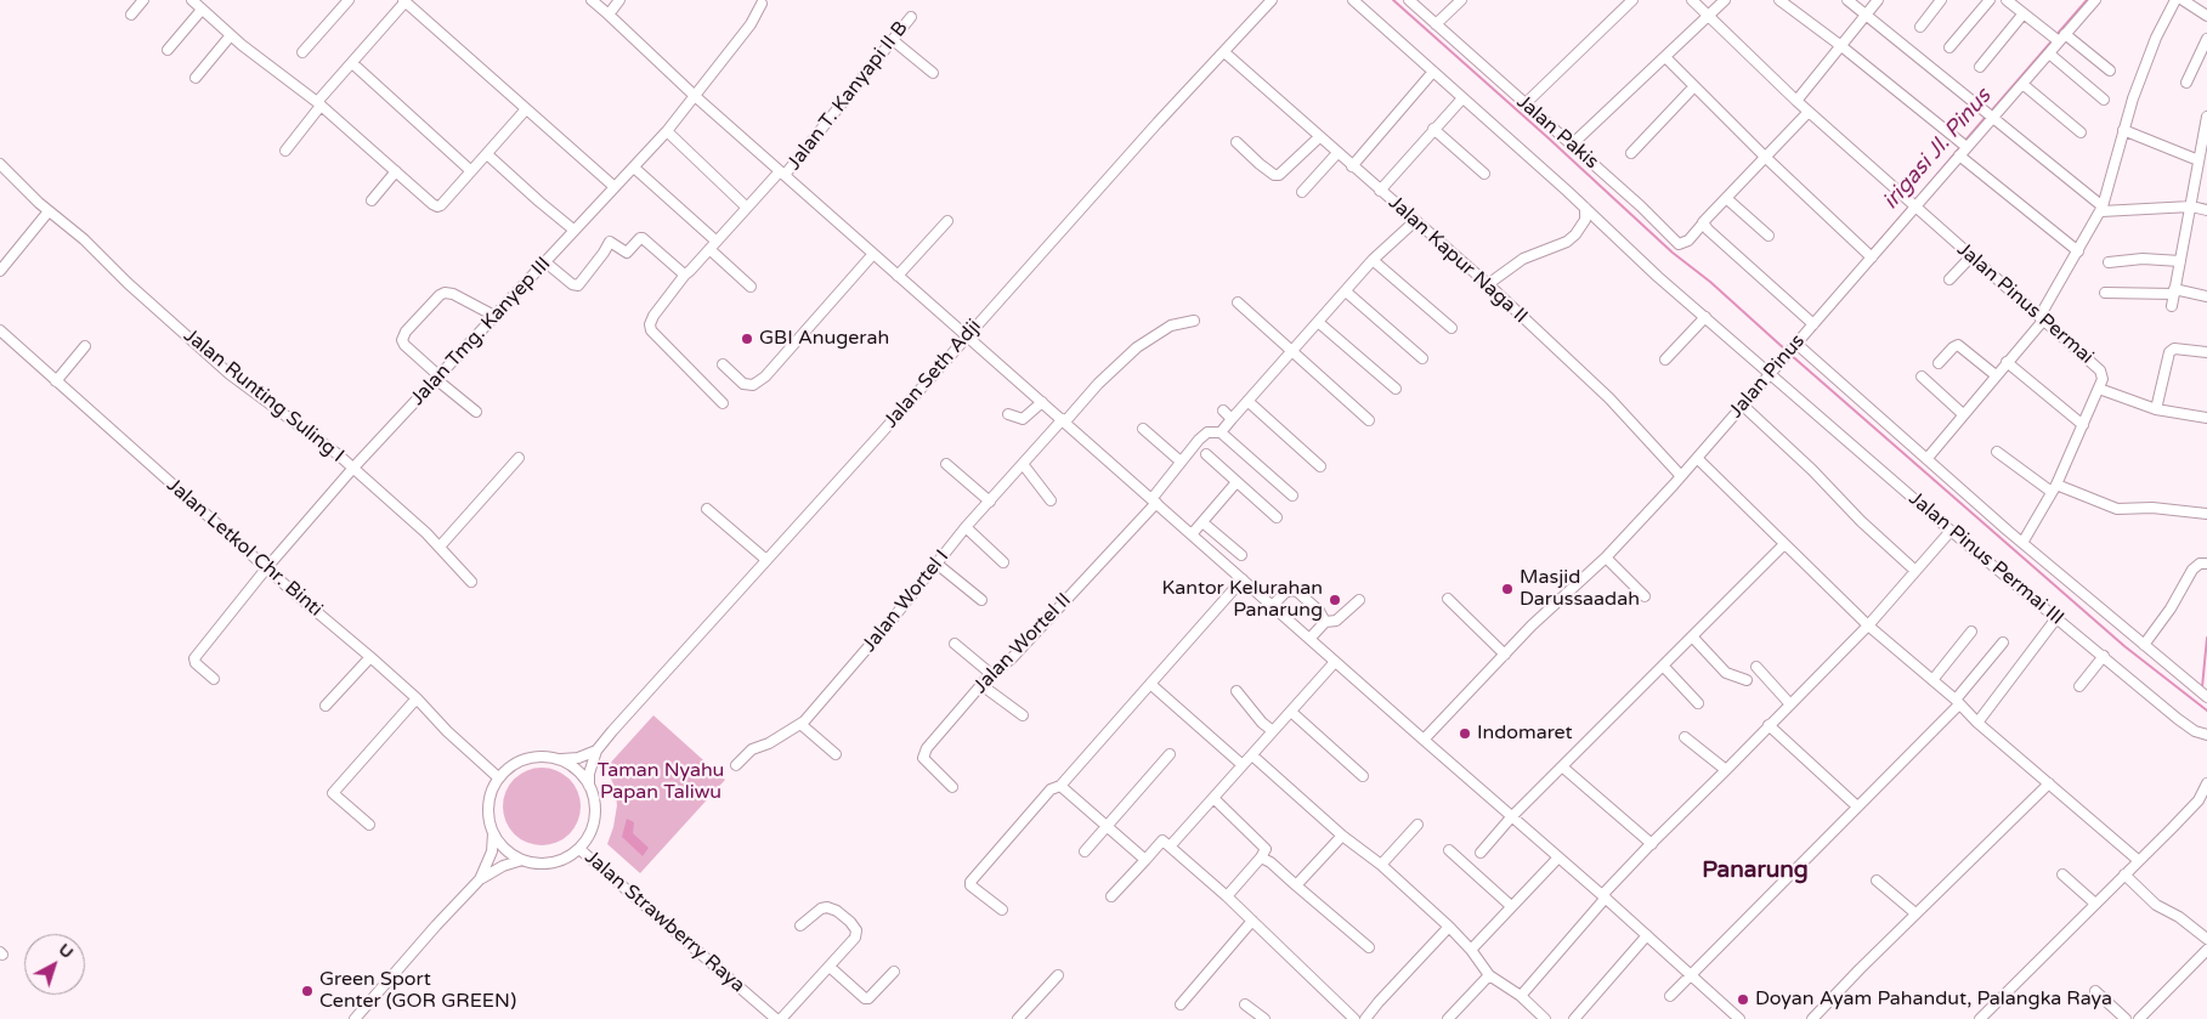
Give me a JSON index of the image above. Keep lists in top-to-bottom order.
{
  "streets": {
    "street": [
      "Jalan T. Kanyapi II B",
      "Jalan Pakis",
      "Jalan Kapur Naga II",
      "Jalan Pinus Permai",
      "Jalan Tmg. Kanyep III",
      "Jalan Seth Adji",
      "Jalan Pinus",
      "Jalan Runting Suling I",
      "Jalan Letkol Chr. Binti",
      "Jalan Pinus Permai III",
      "Jalan Wortel I",
      "Jalan Wortel II",
      "Jalan Strawberry Raya"
    ]
  },
  "crossings": [
    ["Jalan Kapur Naga II", "Jalan Seth Adji"],
    ["Jalan Kapur Naga II", "Jalan Pinus"],
    ["Jalan Pinus Permai", "Jalan Pinus"],
    ["Jalan Tmg. Kanyep III", "Jalan Runting Suling I"],
    ["Jalan Tmg. Kanyep III", "Jalan Letkol Chr. Binti"],
    ["Jalan Pinus", "Jalan Pinus Permai III"],
    ["Jalan Letkol Chr. Binti", "Jalan Strawberry Raya"]
  ],
  "districts": ["Panarung"],
  "water": ["irigasi Jl. Pinus"],
  "parks": ["Taman Nyahu Papan Taliwu"],
  "places": [
    "GBI Anugerah",
    "Masjid Darussaadah",
    "Kantor Kelurahan Panarung",
    "Indomaret",
    "Green Sport Center (GOR GREEN)",
    "Doyan Ayam Pahandut, Palangka Raya"
  ],
  "north": "top right"
}
